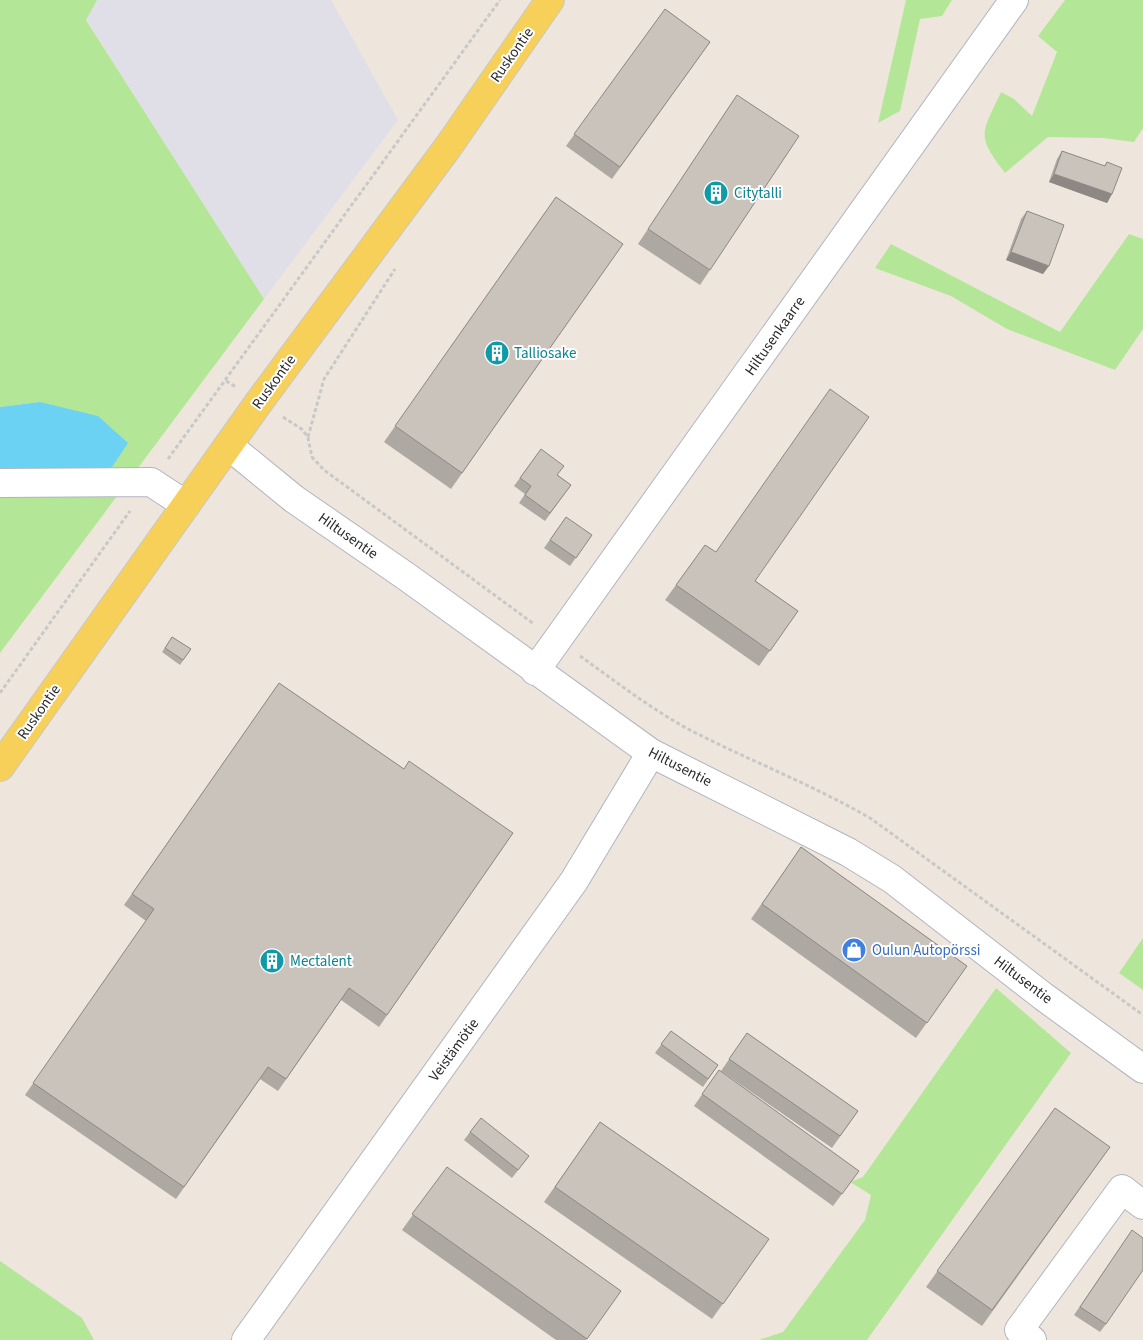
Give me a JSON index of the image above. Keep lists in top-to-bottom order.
{
  "streets": {
    "main road": ["Ruskontie"],
    "street": ["Hiltusenkaarre", "Hiltusentie", "Veistämötie"]
  },
  "crossings": [
    ["Ruskontie", "Hiltusentie"],
    ["Hiltusenkaarre", "Hiltusentie"],
    ["Hiltusentie", "Veistämötie"]
  ],
  "places": {
    "building": ["Citytalli", "Talliosake", "Mectalent"],
    "shop": ["Oulun Autopörssi"]
  }
}
